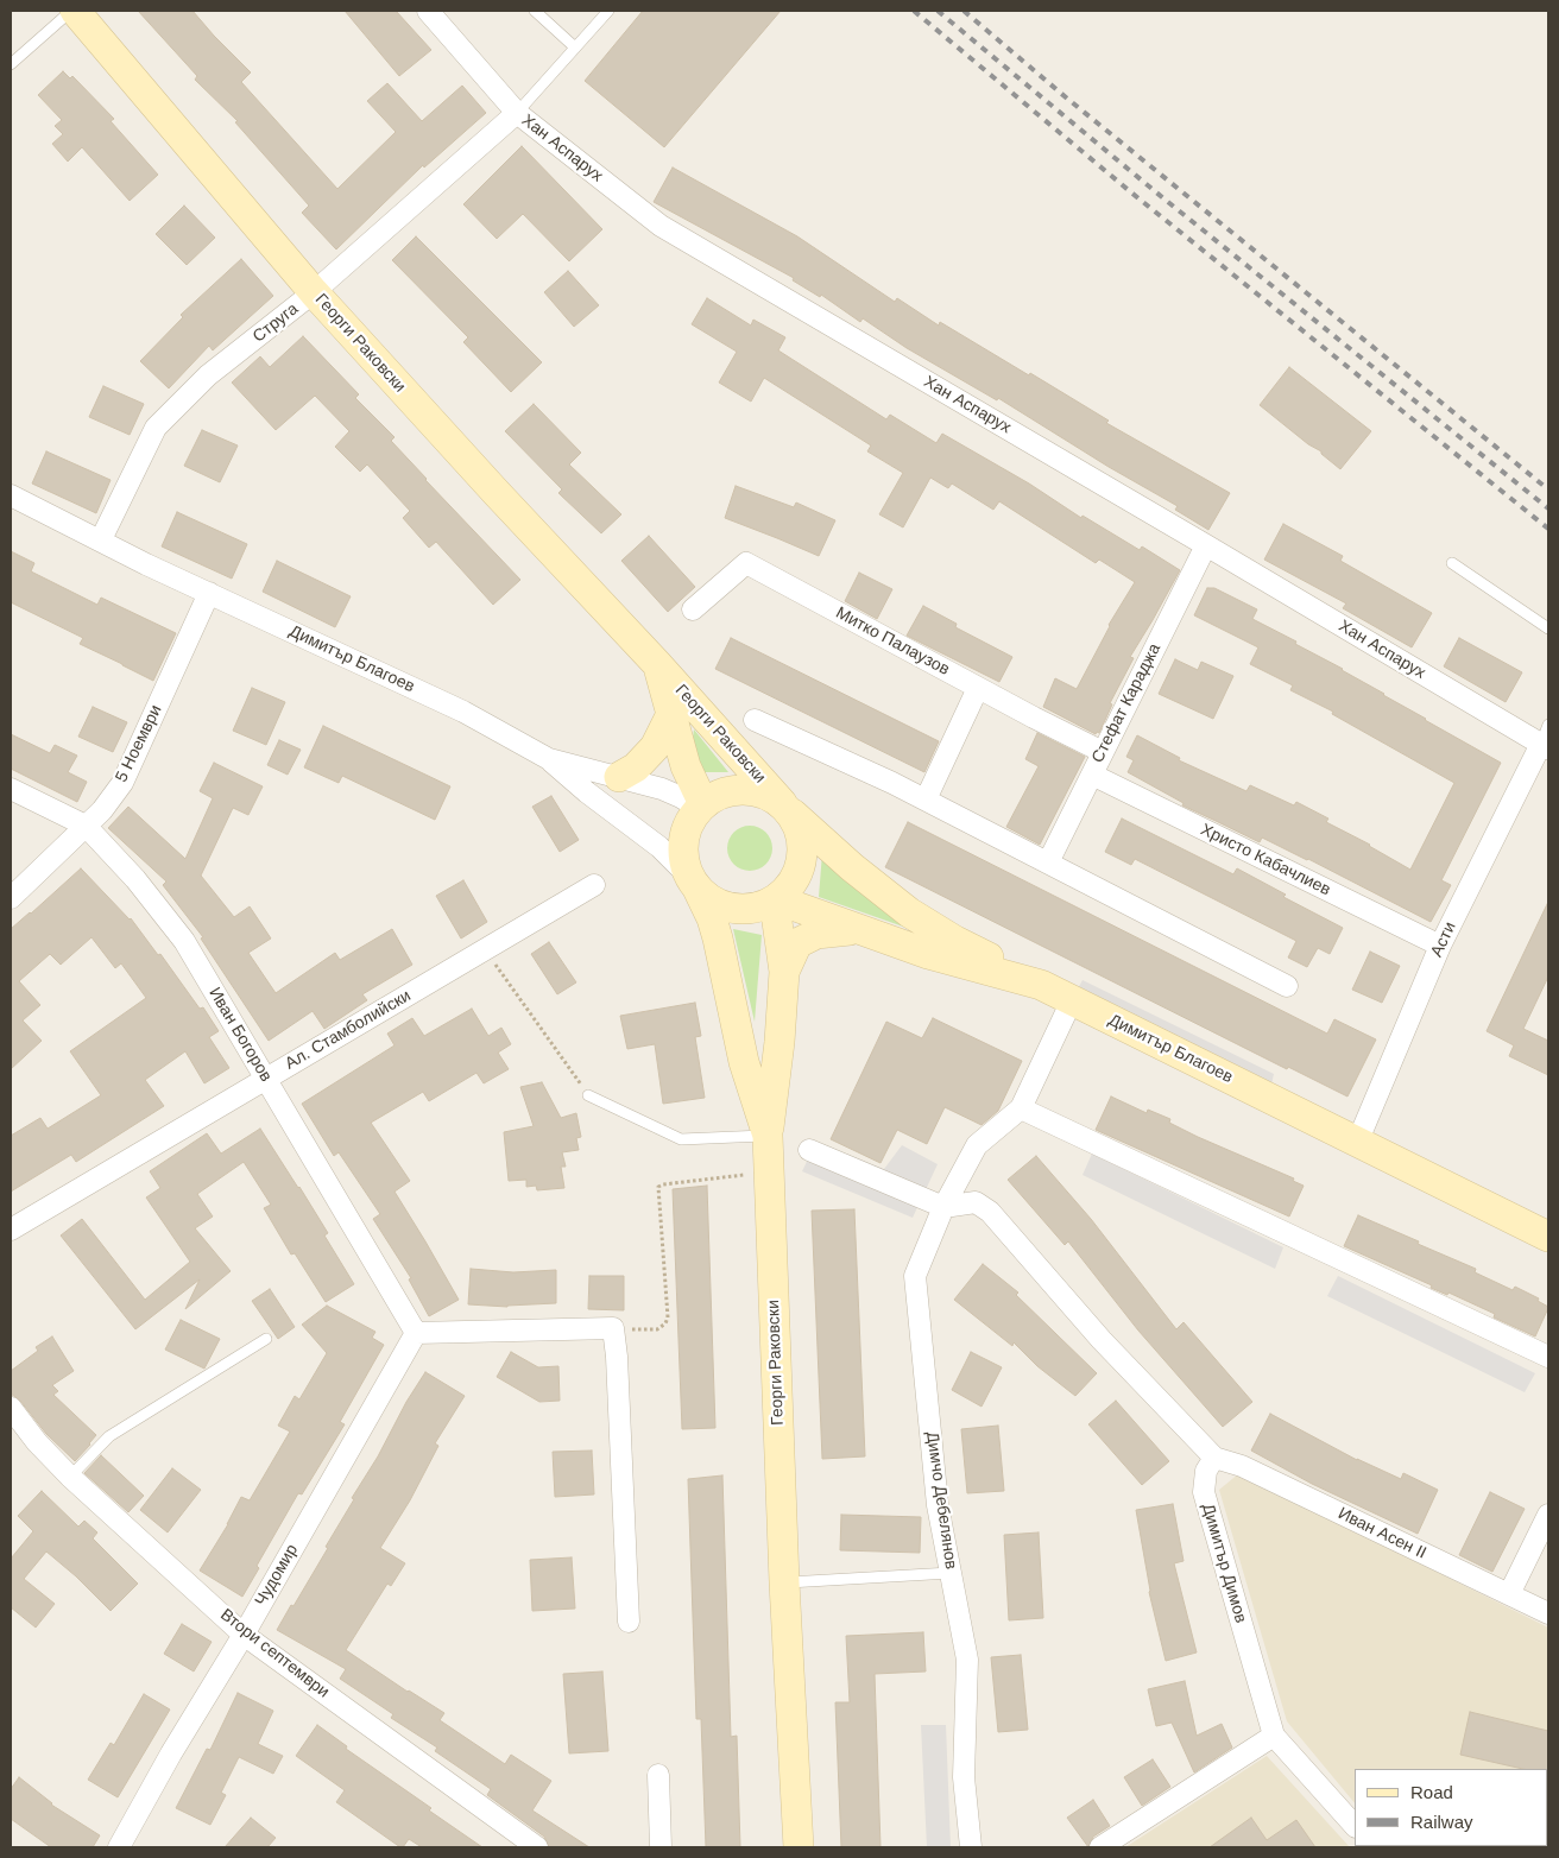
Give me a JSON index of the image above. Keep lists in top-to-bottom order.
{
  "streets": {
    "street": [
      "Хан Аспарух",
      "Струга",
      "Георги Раковски",
      "Митко Палаузов",
      "Димитър Благоев",
      "Стефат Караджа",
      "5 Ноември",
      "Христо Кабачлиев",
      "Асти",
      "Ал. Стамболийски",
      "Иван Богоров",
      "Димчо Дебелянов",
      "Иван Асен II",
      "Димитър Димов",
      "Чудомир",
      "Втори септември"
    ]
  },
  "crossings": [
    ["Хан Аспарух", "Струга"],
    ["Хан Аспарух", "Стефат Караджа"],
    ["Хан Аспарух", "Асти"],
    ["Струга", "Георги Раковски"],
    ["Струга", "Димитър Благоев"],
    ["Георги Раковски", "Димитър Благоев"],
    ["Митко Палаузов", "Стефат Караджа"],
    ["Димитър Благоев", "5 Ноември"],
    ["Димитър Благоев", "Асти"],
    ["Стефат Караджа", "Христо Кабачлиев"],
    ["5 Ноември", "Иван Богоров"],
    ["Христо Кабачлиев", "Асти"],
    ["Ал. Стамболийски", "Иван Богоров"],
    ["Иван Богоров", "Чудомир"],
    ["Иван Асен II", "Димитър Димов"],
    ["Чудомир", "Втори септември"]
  ],
  "legend": ["Road", "Railway"]
}
